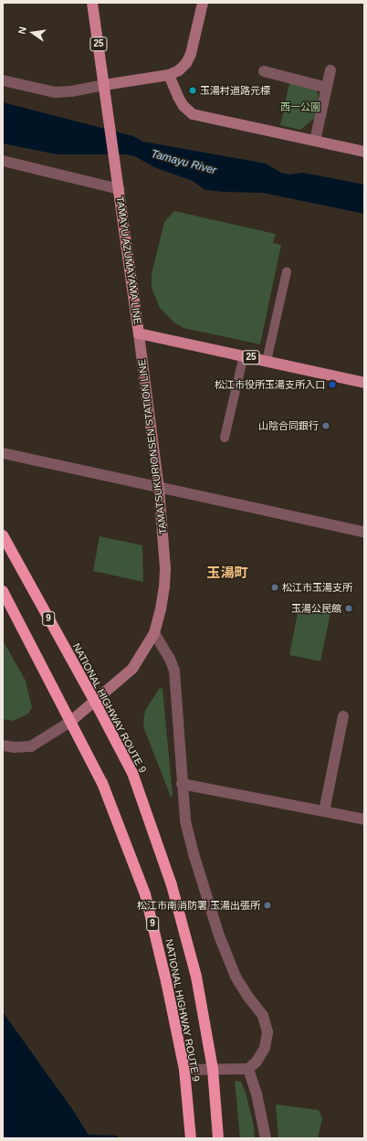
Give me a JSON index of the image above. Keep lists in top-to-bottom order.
{
  "streets": {
    "highway": ["9", "NATIONAL HIGHWAY ROUTE 9"],
    "main road": ["25", "TAMAYU AZUMAYAMA LINE", "TAMATSUKURIONSEN STATION LINE"]
  },
  "crossings": [
    ["TAMAYU AZUMAYAMA LINE", "TAMATSUKURIONSEN STATION LINE"],
    ["TAMATSUKURIONSEN STATION LINE", "NATIONAL HIGHWAY ROUTE 9"]
  ],
  "districts": ["玉湯町"],
  "water": ["Tamayu River"],
  "parks": ["西一公園"],
  "places": [
    "玉湯村道路元標",
    "松江市役所玉湯支所入口",
    "山陰合同銀行",
    "松江市玉湯支所",
    "玉湯公民館",
    "松江市南消防署 玉湯出張所"
  ],
  "north": "left"
}
